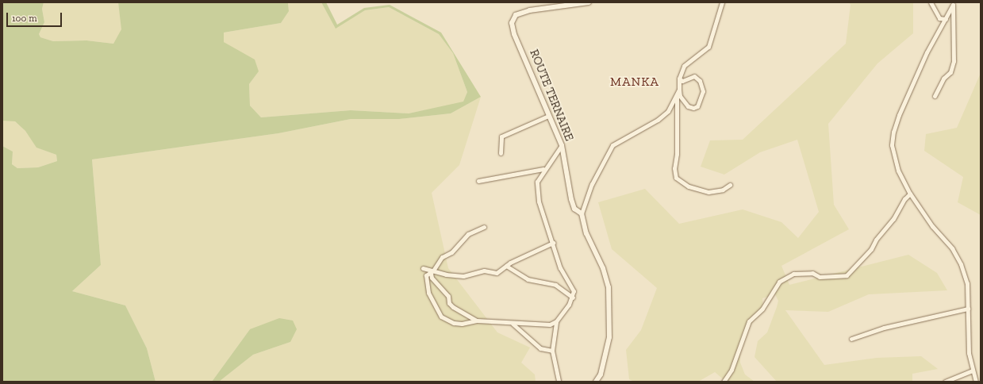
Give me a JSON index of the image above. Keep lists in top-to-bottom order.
{
  "streets": {
    "street": ["ROUTE TERNAIRE"]
  },
  "districts": ["MANKA"],
  "scale_bar": "100 m"
}
